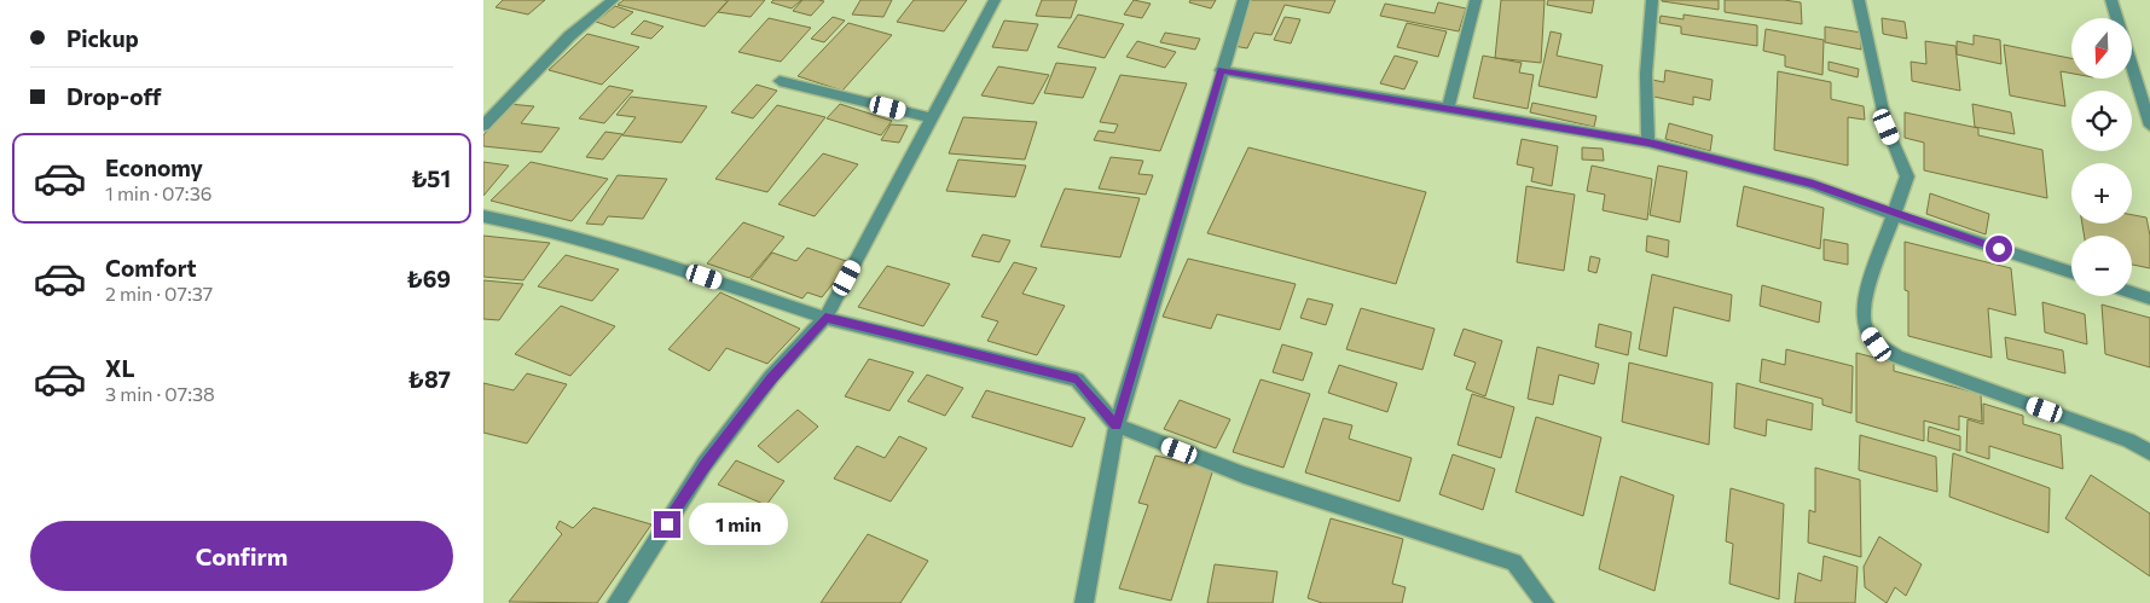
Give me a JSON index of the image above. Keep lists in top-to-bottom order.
{
  "north": "bottom",
  "page": {
    "banner": ["Pickup", "Drop-off"],
    "map_buttons": ["+", "−"],
    "list": [
      {
        "name": "Economy",
        "note": "1 min · 07:36",
        "value": "₺51"
      },
      {
        "name": "Comfort",
        "note": "2 min · 07:37",
        "value": "₺69"
      },
      {
        "name": "XL",
        "note": "3 min · 07:38",
        "value": "₺87"
      }
    ],
    "bubble": "1 min",
    "buttons": "Confirm"
  }
}
